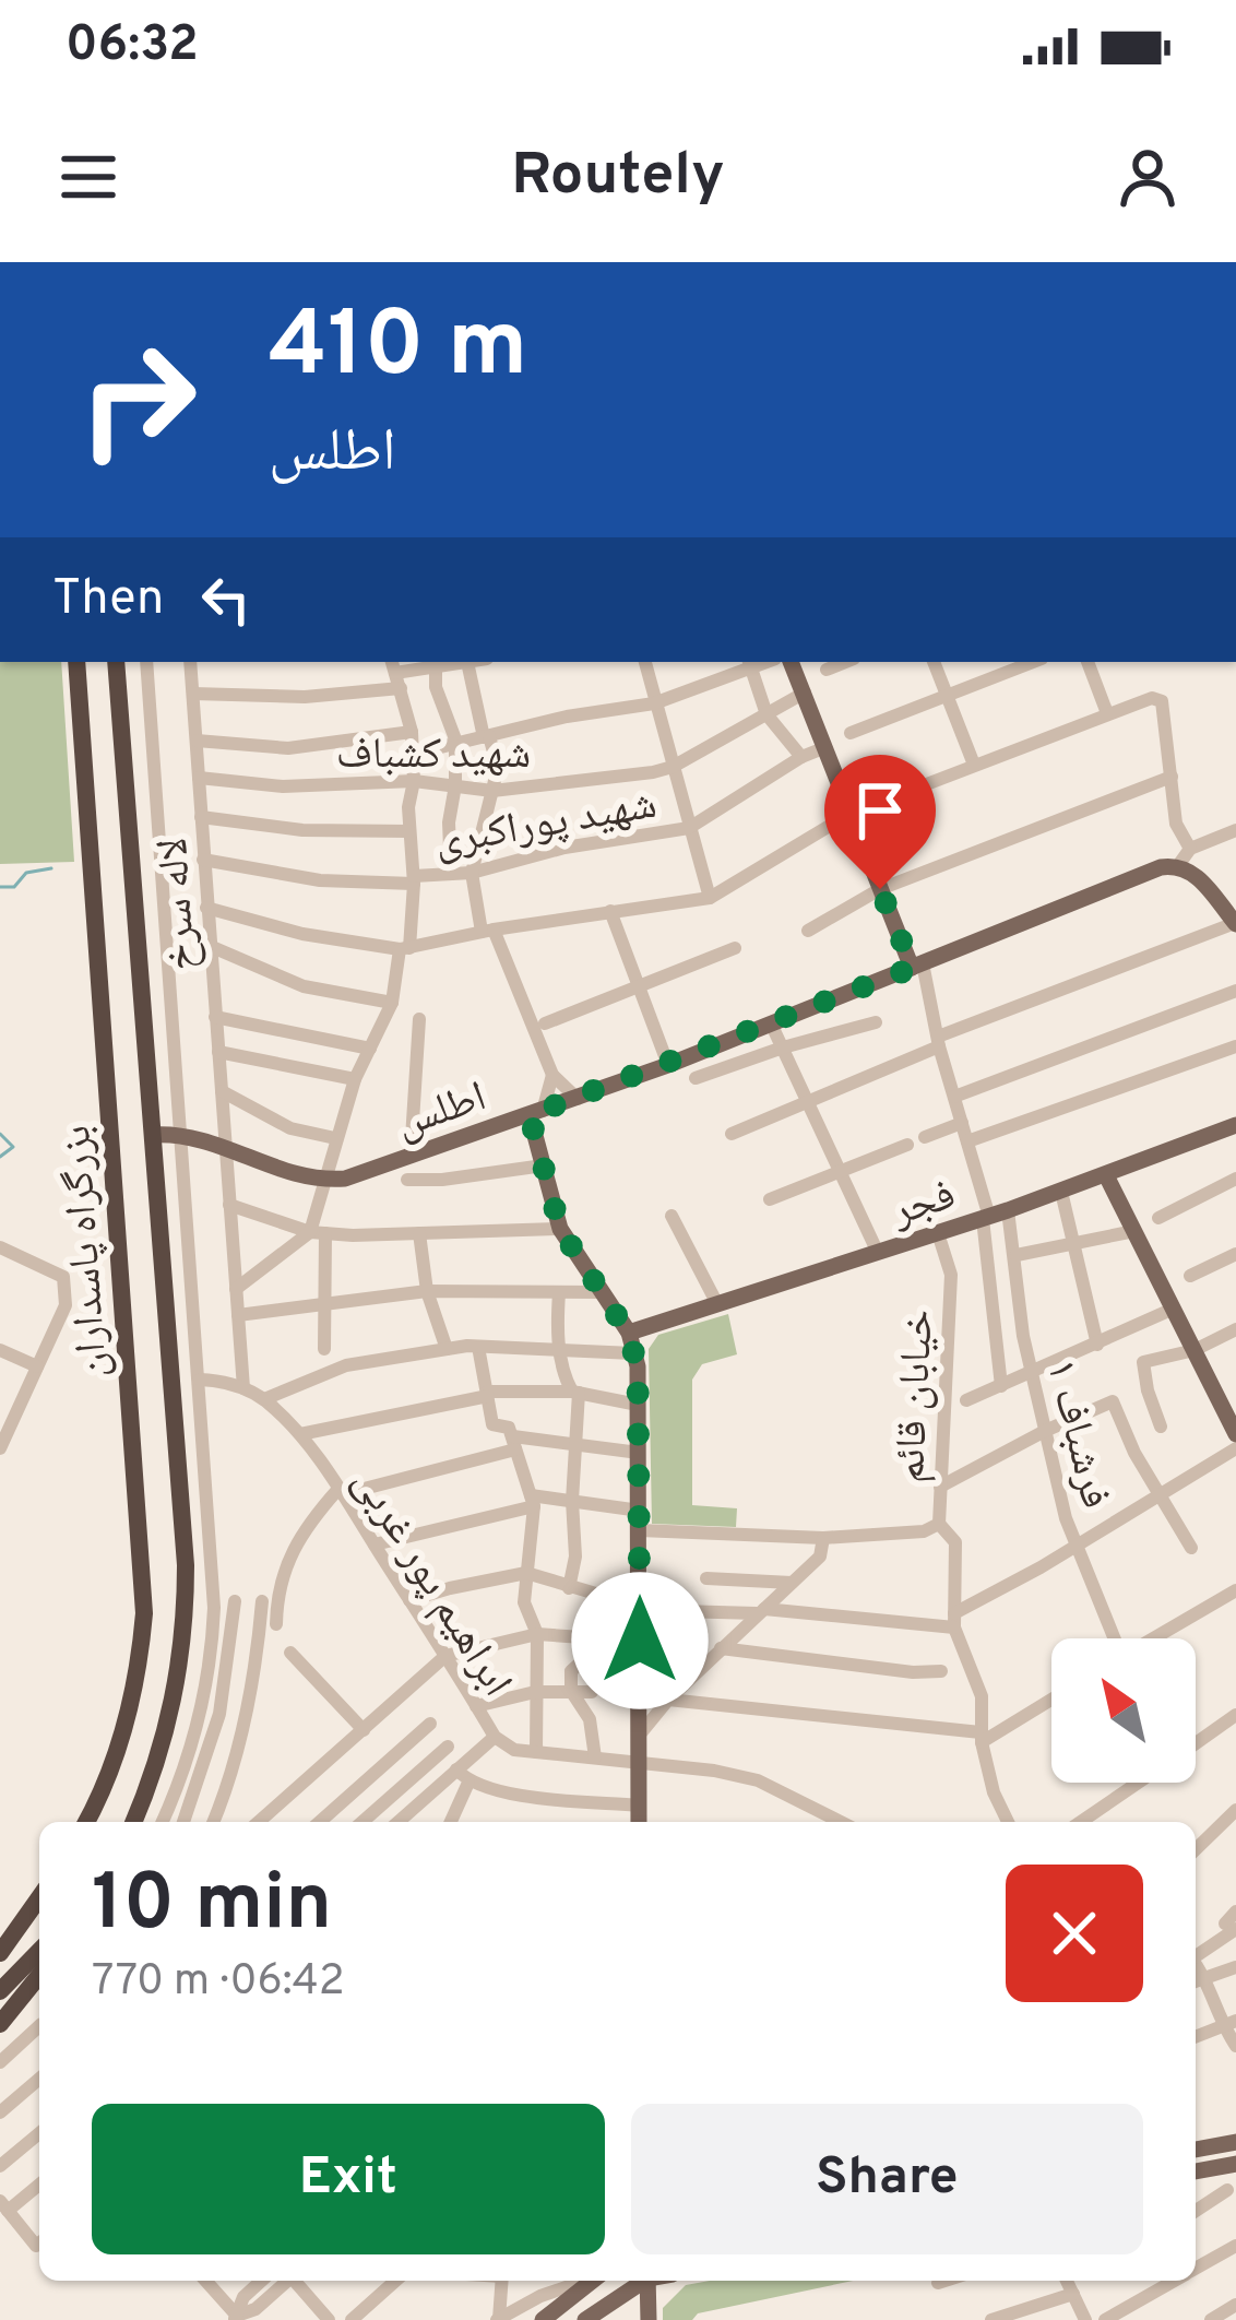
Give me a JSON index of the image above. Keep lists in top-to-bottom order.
{
  "streets": {
    "highway": ["بزرگراه پاسداران"],
    "main road": ["اطلس", "فجر"],
    "street": [
      "شهید کشباف",
      "شهید پوراکبری",
      "لاله سرخ",
      "خیابان قائم",
      "فرشباف ۱",
      "ابراهیم پور غربی"
    ]
  },
  "crossings": [
    ["شهید کشباف", "لاله سرخ"],
    ["شهید پوراکبری", "لاله سرخ"],
    ["لاله سرخ", "ابراهیم پور غربی"],
    ["فجر", "خیابان قائم"],
    ["فجر", "فرشباف ۱"]
  ],
  "north": "top left",
  "page": {
    "status": "06:32",
    "header": "Routely",
    "turn": ["410 m", "اطلس"],
    "then": "Then",
    "heading": ["10 min", "770 m · 06:42"],
    "buttons": ["Exit", "Share"]
  }
}
